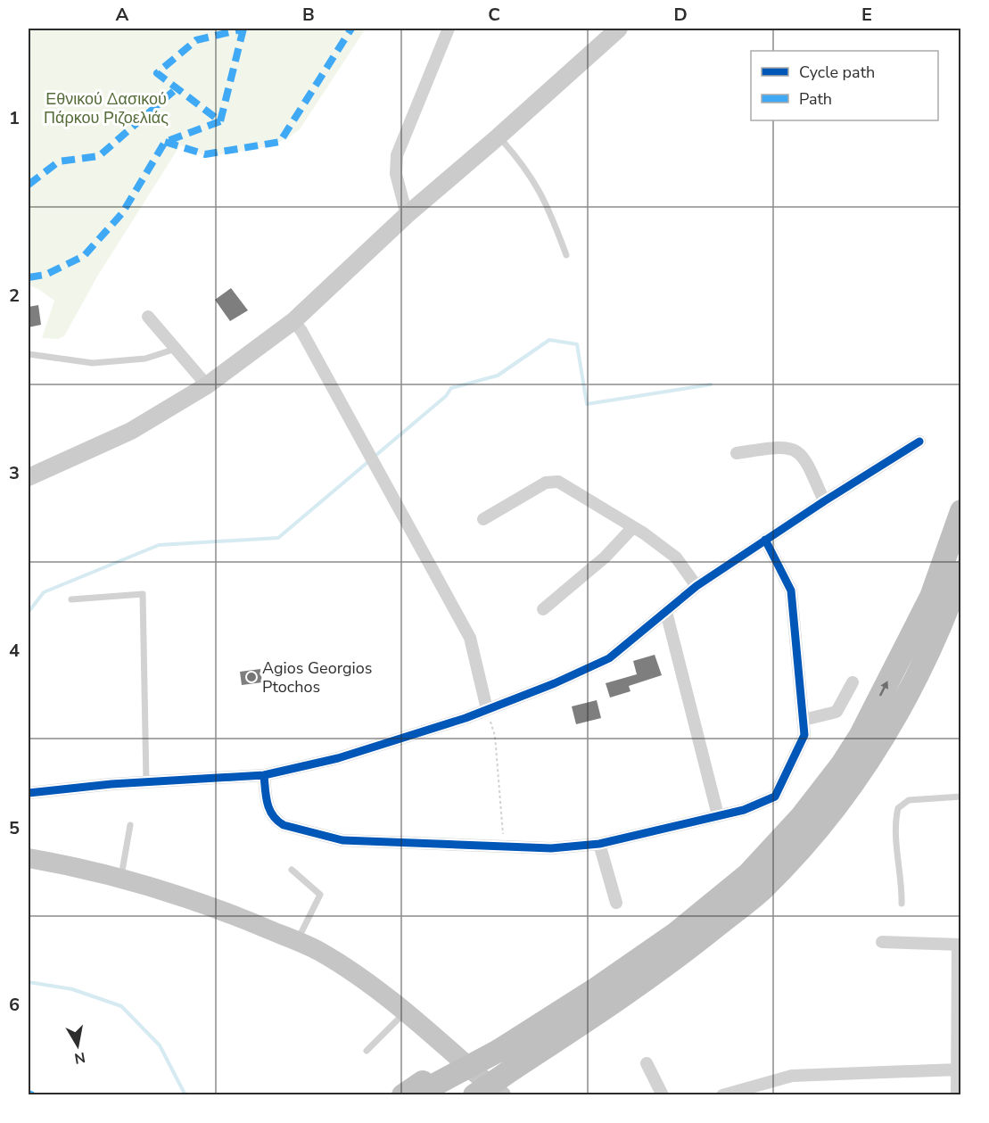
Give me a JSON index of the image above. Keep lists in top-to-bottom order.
{
  "parks": ["Εθνικού Δασικού Πάρκου Ριζοελιάς"],
  "places": ["Agios Georgios Ptochos"],
  "legend": ["Cycle path", "Path"],
  "north": "bottom",
  "grid": {
    "columns": [
      "A",
      "B",
      "C",
      "D",
      "E"
    ],
    "rows": [
      "1",
      "2",
      "3",
      "4",
      "5",
      "6"
    ]
  }
}
